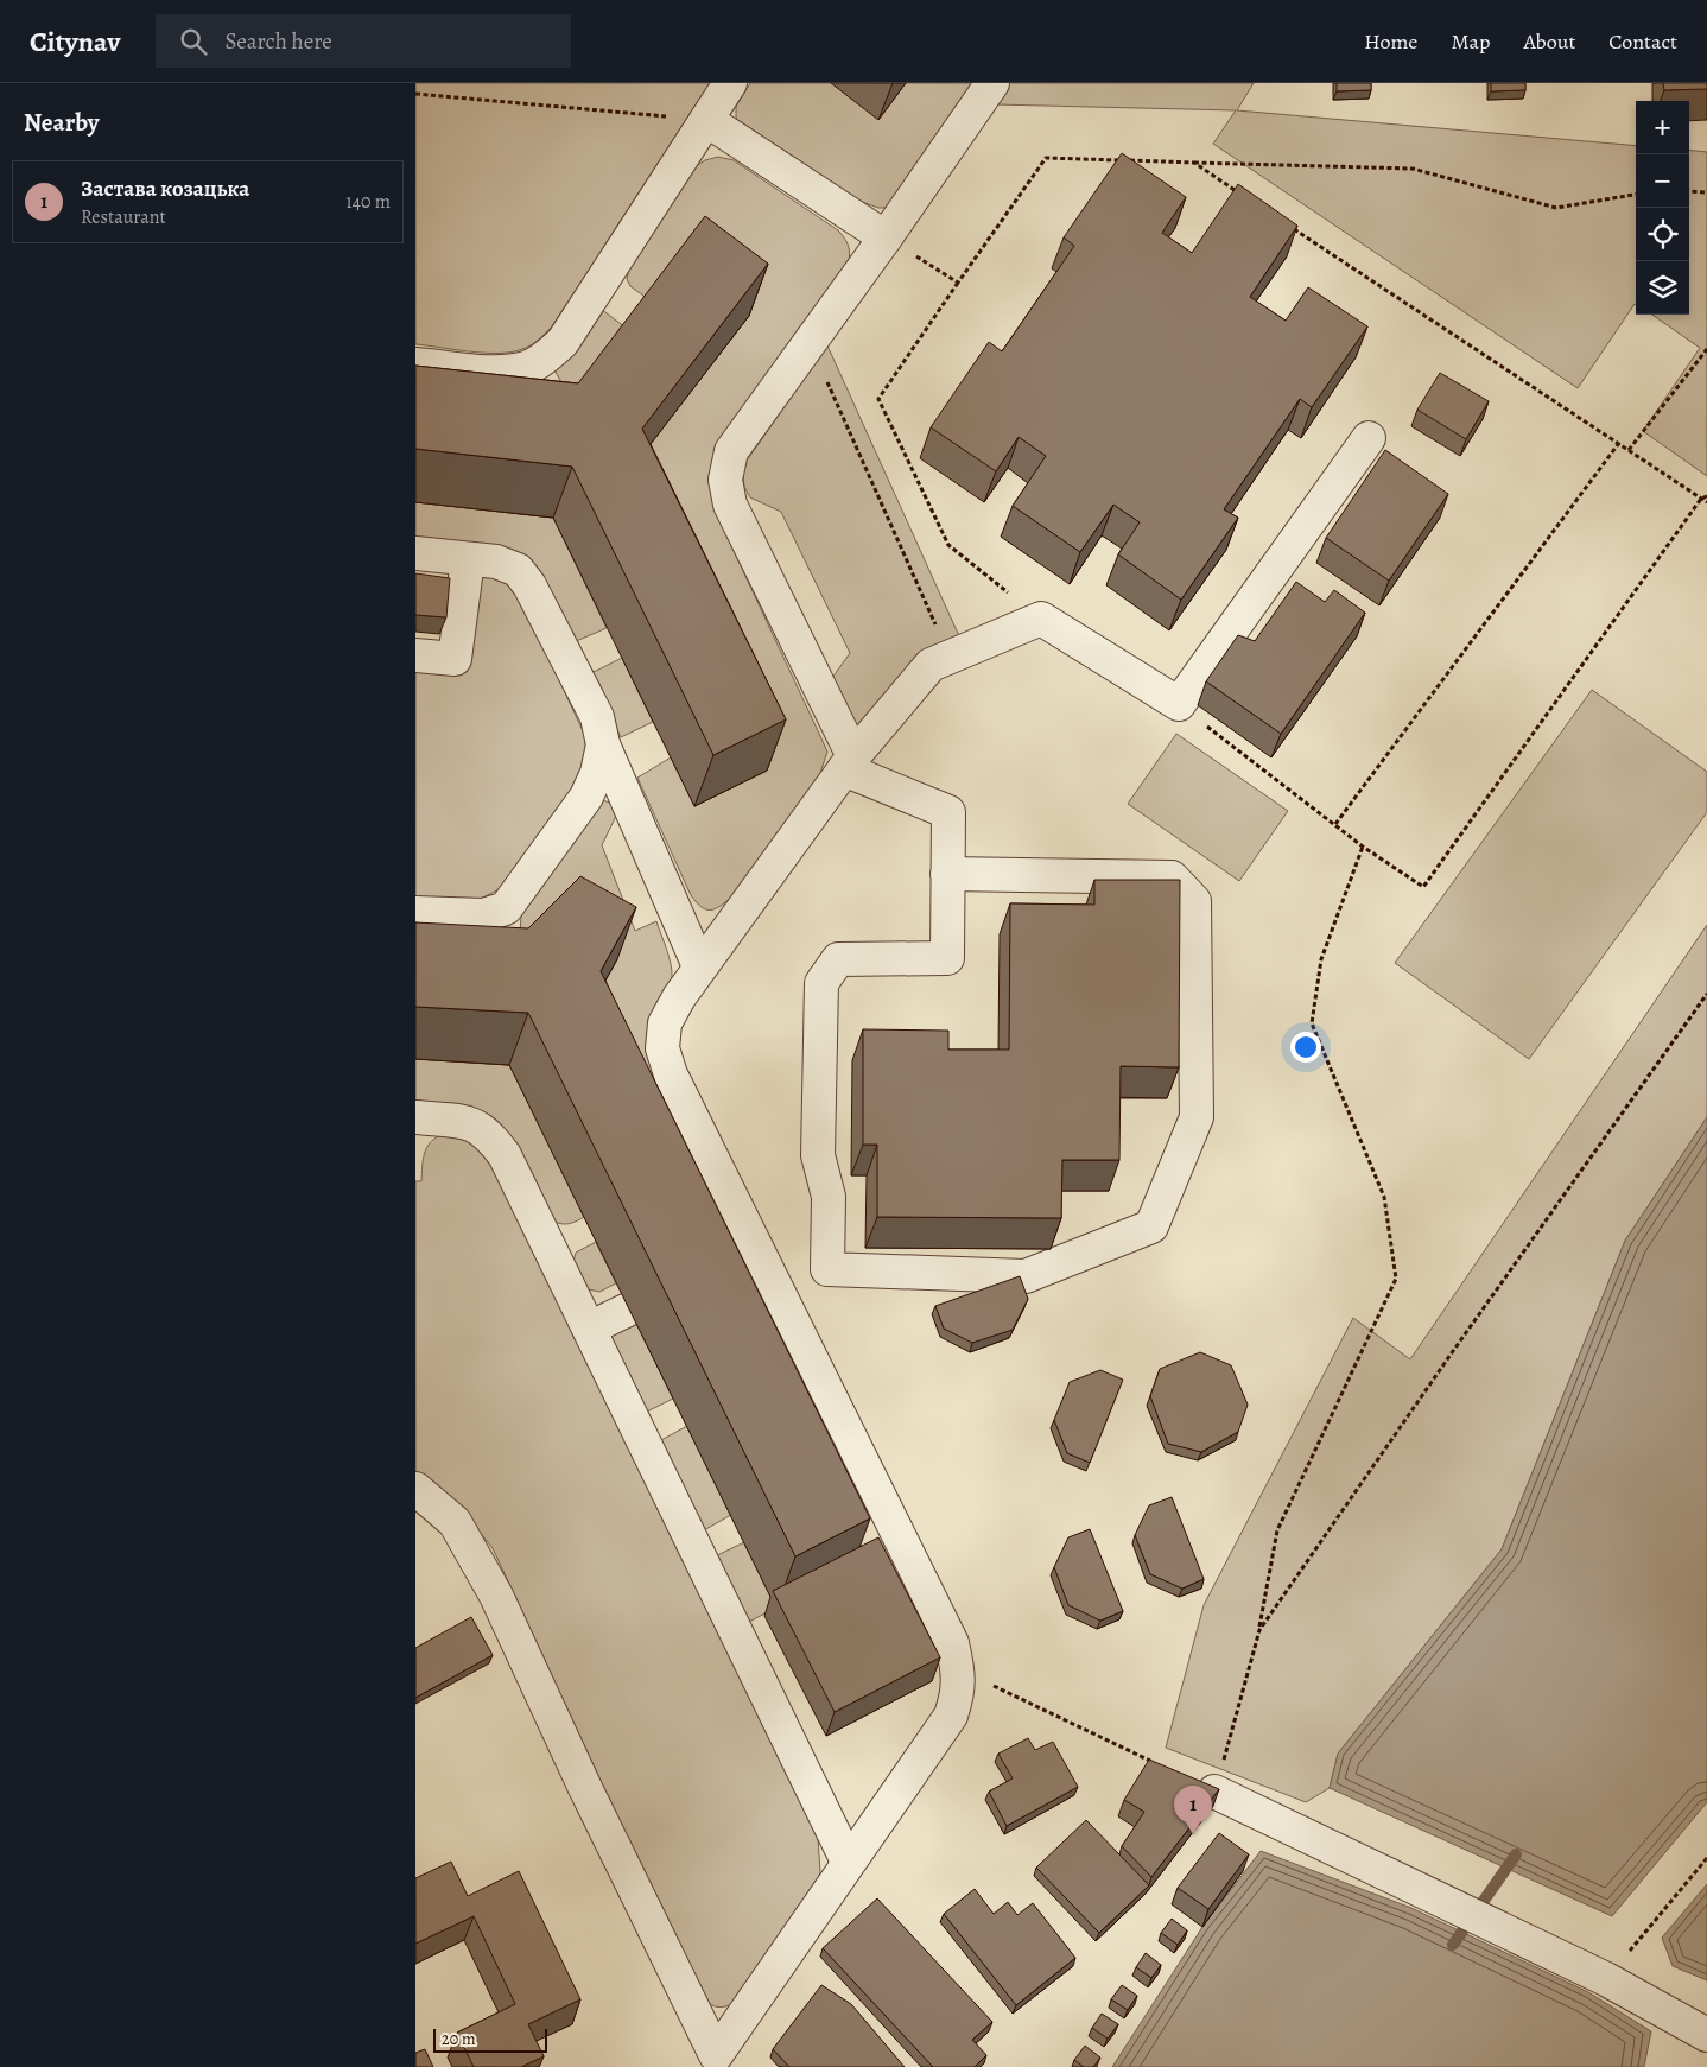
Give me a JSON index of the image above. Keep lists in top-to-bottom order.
{
  "scale_bar": "20 m",
  "page": {
    "header": "Citynav",
    "search": "Search here",
    "nav": [
      "Home",
      "Map",
      "About",
      "Contact"
    ],
    "heading": "Nearby",
    "map_buttons": ["+", "−"],
    "list": [
      {
        "mark": "1",
        "name": "Застава козацька",
        "note": "Restaurant",
        "value": "140 m"
      }
    ],
    "pins": "1",
    "scale": "20 m"
  }
}
